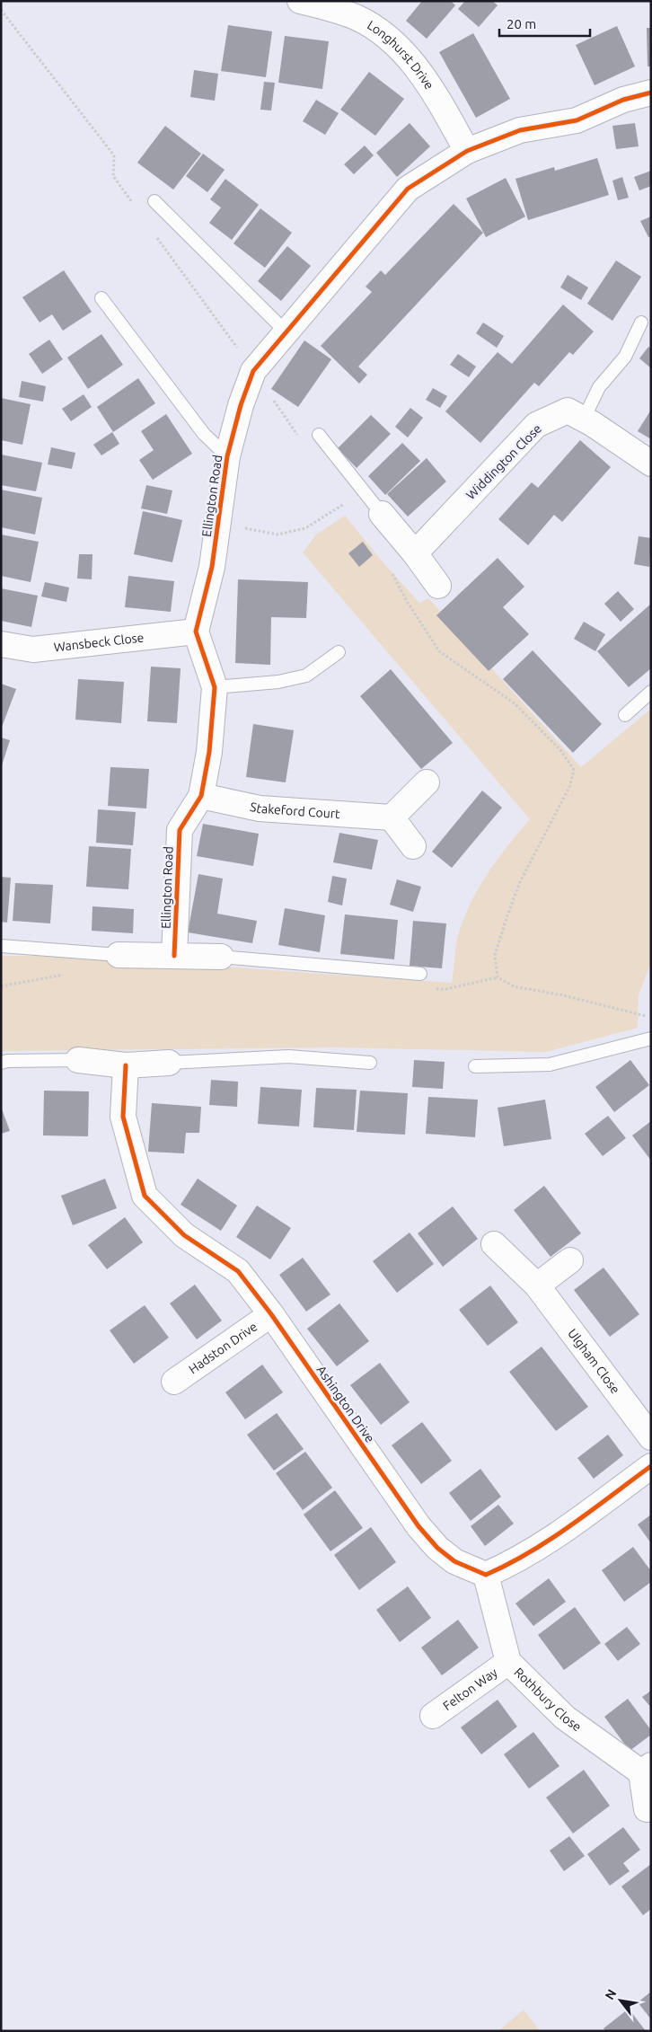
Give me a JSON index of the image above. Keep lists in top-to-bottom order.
{
  "streets": {
    "street": [
      "Longhurst Drive",
      "Widdington Close",
      "Ellington Road",
      "Wansbeck Close",
      "Stakeford Court",
      "Hadston Drive",
      "Ulgham Close",
      "Ashington Drive",
      "Felton Way",
      "Rothbury Close"
    ]
  },
  "crossings": [
    ["Longhurst Drive", "Ellington Road"],
    ["Ellington Road", "Wansbeck Close"],
    ["Ellington Road", "Stakeford Court"],
    ["Hadston Drive", "Ashington Drive"],
    ["Ashington Drive", "Rothbury Close"],
    ["Felton Way", "Rothbury Close"]
  ],
  "scale_bar": "20 m",
  "north": "top left"
}
